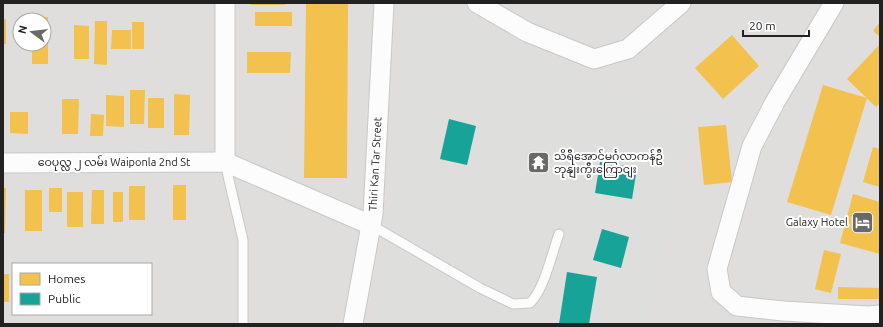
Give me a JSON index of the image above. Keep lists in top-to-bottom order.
{
  "streets": {
    "street": ["ဝေပုလ္လ ၂ လမ်း Waiponla 2nd St", "Thiri Kan Tar Street"]
  },
  "places": {
    "temple": ["သိရီအောင်မင်္ဂလာကန်ဦ ဘုနျးကွီးကြောငျး"],
    "hotel": ["Galaxy Hotel"]
  },
  "legend": ["Homes", "Public"],
  "scale_bar": "20 m",
  "north": "left"
}
